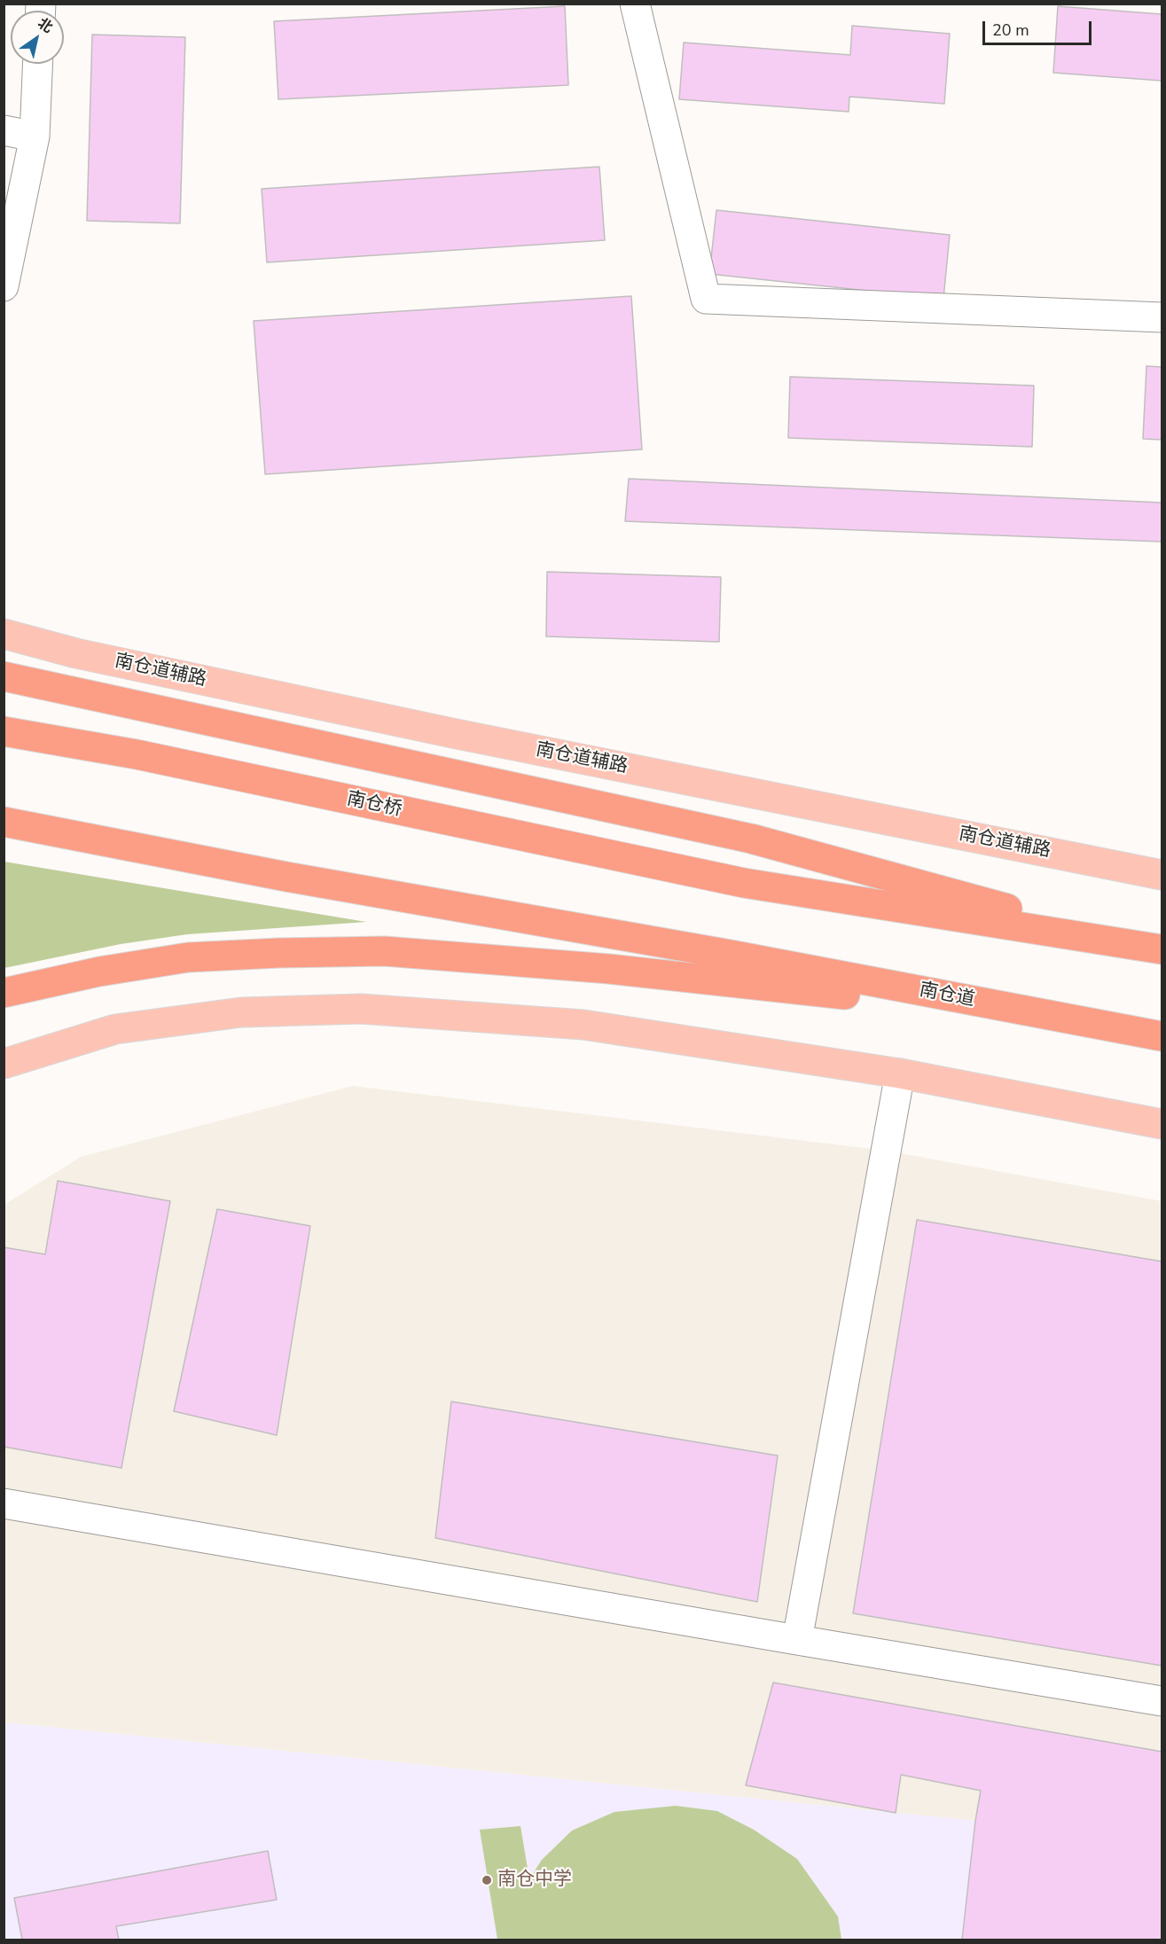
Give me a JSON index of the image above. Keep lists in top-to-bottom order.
{
  "streets": {
    "highway": ["南仓桥", "南仓道"],
    "main road": ["南仓道辅路"]
  },
  "places": ["南仓中学"],
  "scale_bar": "20 m",
  "north": "top right"
}
